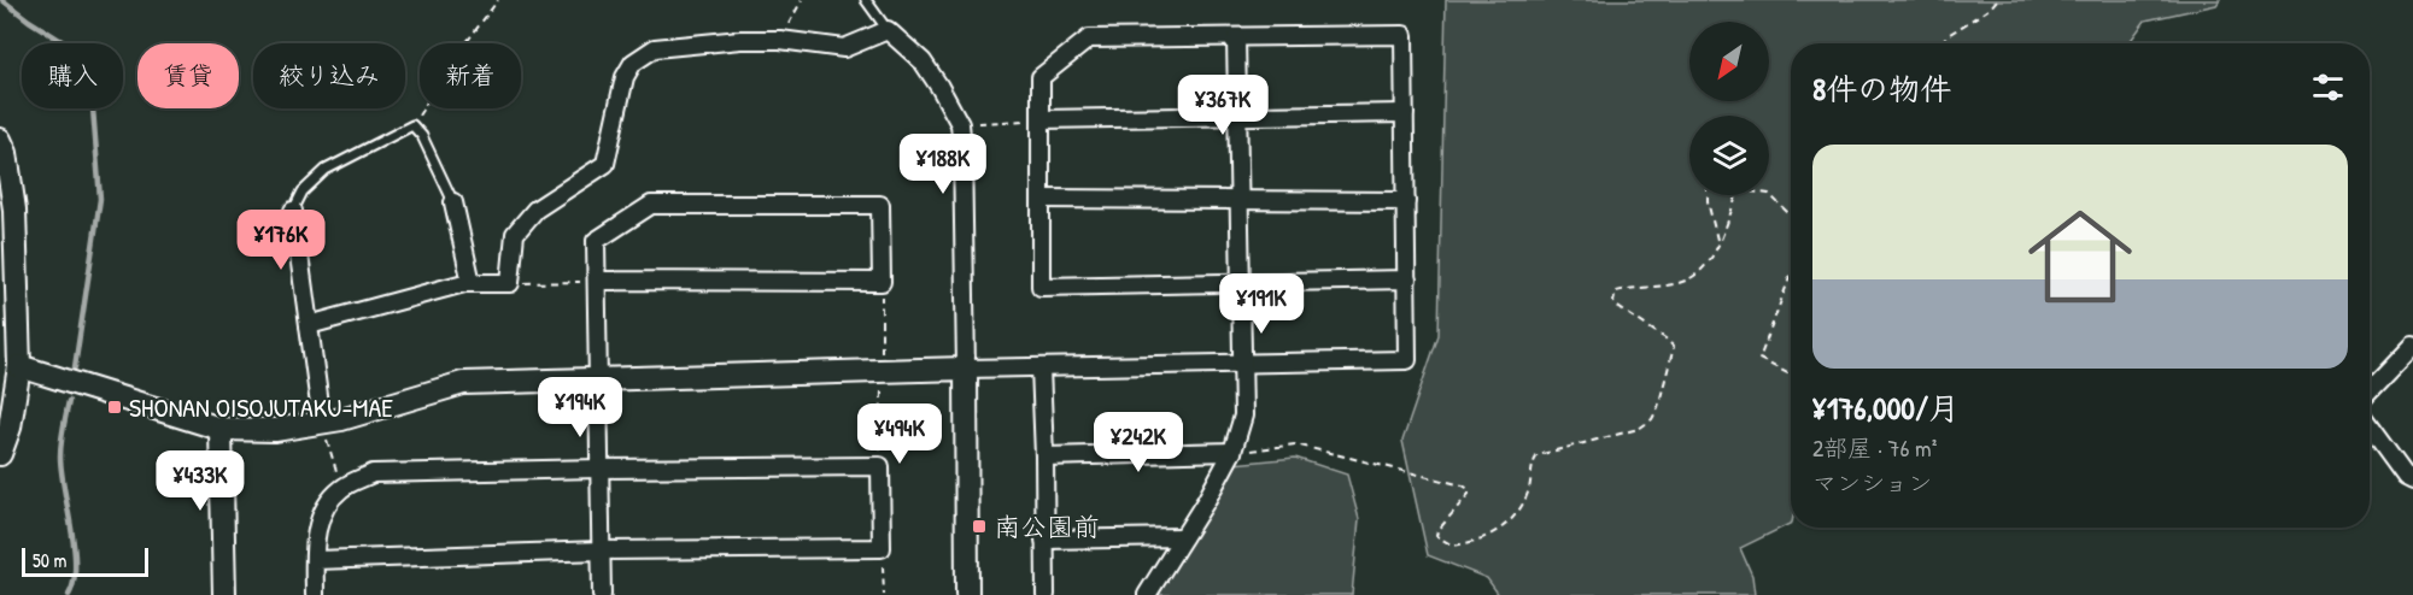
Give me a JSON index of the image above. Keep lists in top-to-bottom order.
{
  "places": {
    "transit": ["SHONAN OISOJUTAKU-MAE", "南公園前"]
  },
  "scale_bar": "50 m",
  "north": "bottom left",
  "page": {
    "chip": [
      "購入",
      "賃貸",
      "絞り込み",
      "新着"
    ],
    "heading": "8件の物件",
    "price": [
      "¥367K",
      "¥188K",
      "¥176K",
      "¥191K",
      "¥194K",
      "¥494K",
      "¥242K",
      "¥433K"
    ],
    "list": [
      {
        "name": "¥176,000/月",
        "note": "2部屋 · 76 m² · マンション"
      }
    ],
    "scale": "50 m"
  }
}
